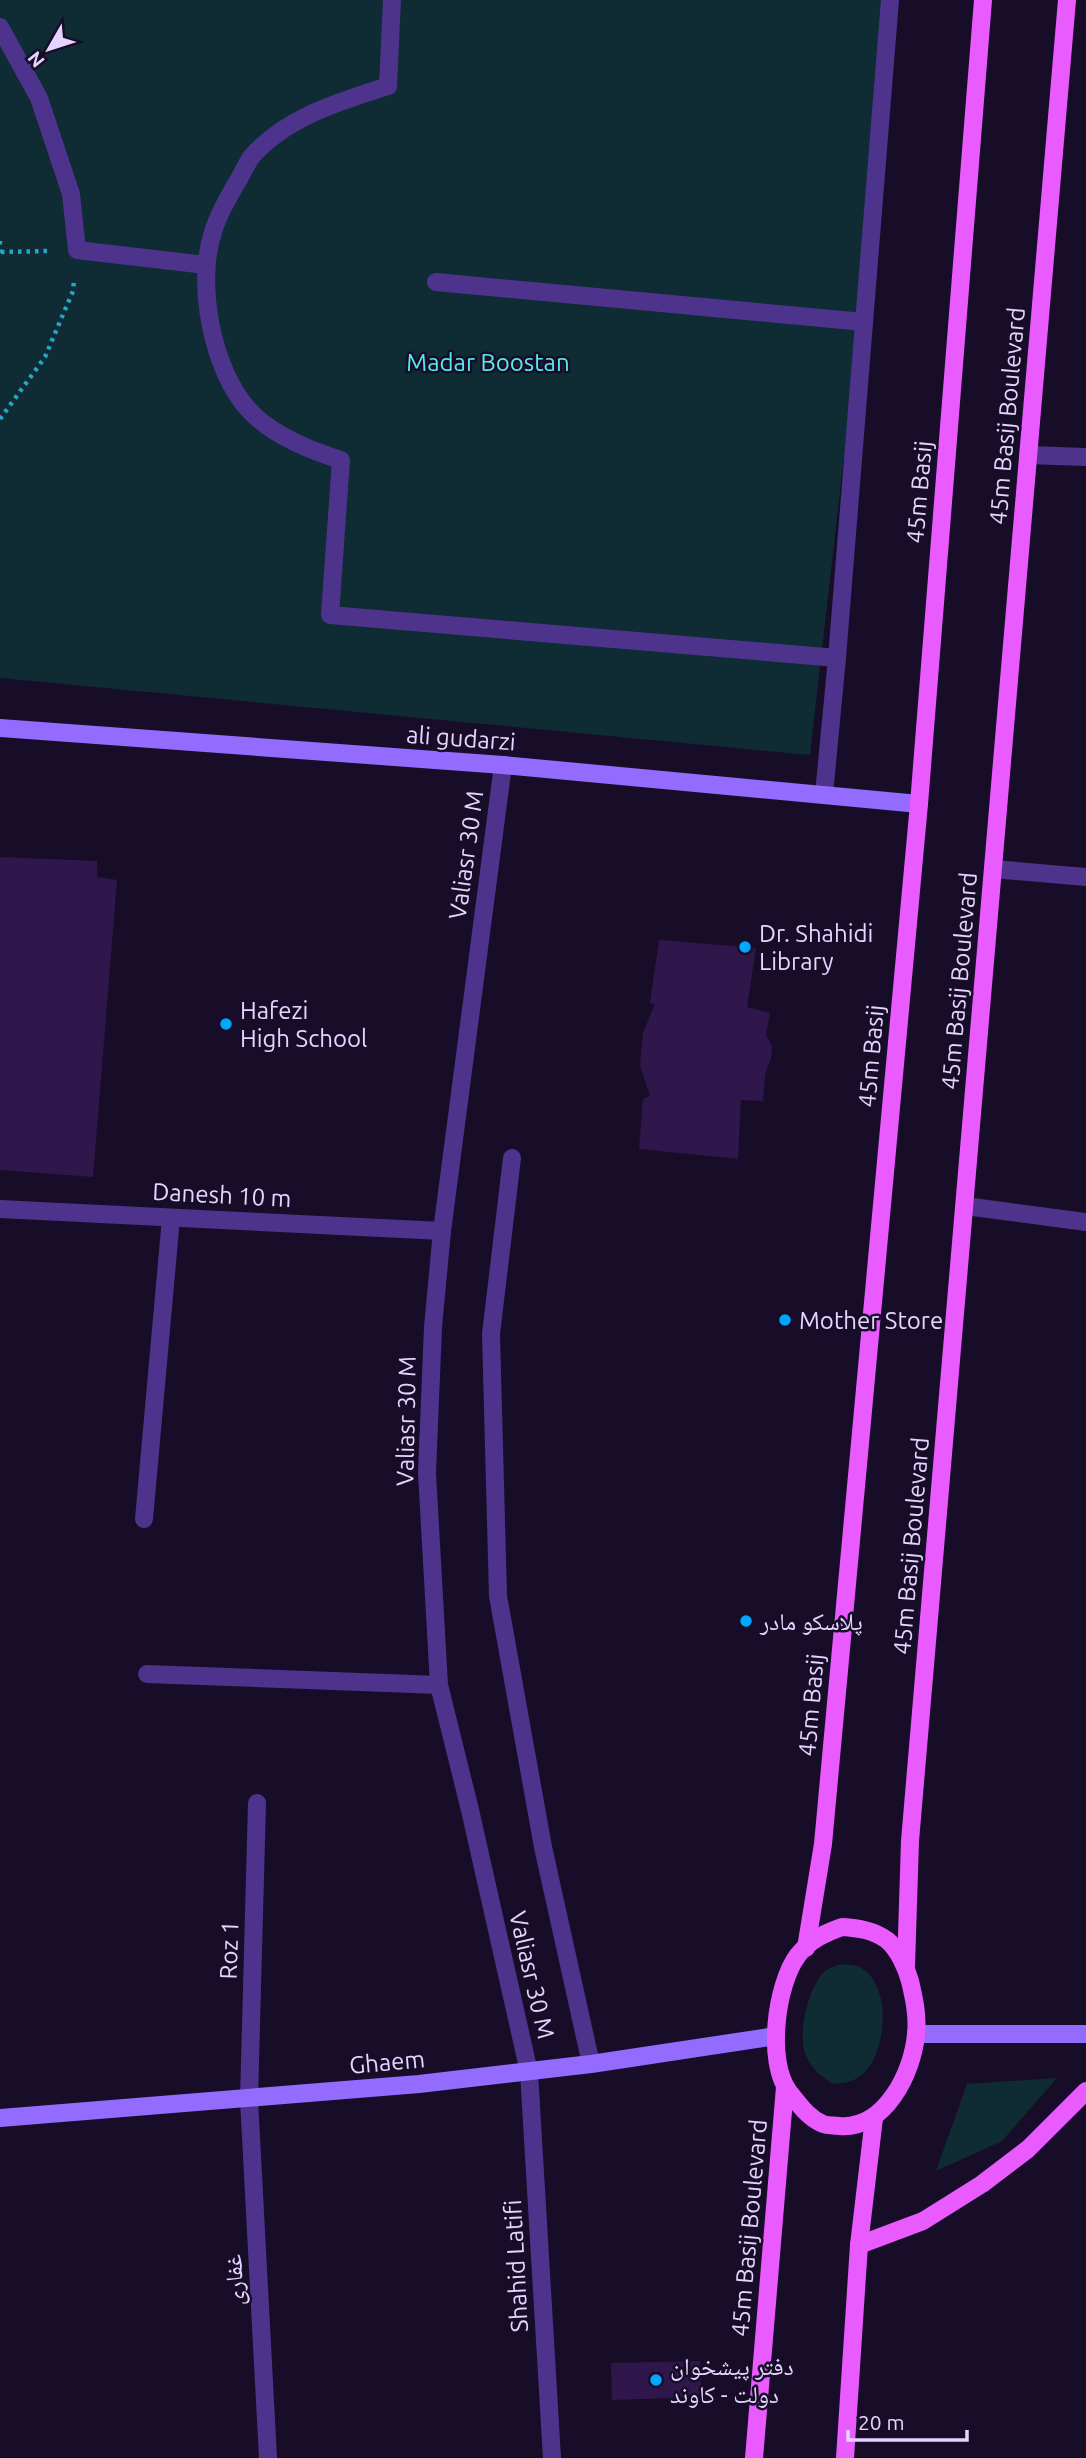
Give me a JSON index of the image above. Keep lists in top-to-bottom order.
{
  "streets": {
    "main road": ["45m Basij Boulevard", "45m Basij"],
    "street": [
      "ali gudarzi",
      "Valiasr 30 M",
      "Danesh 10 m",
      "Roz 1",
      "Ghaem",
      "Shahid Latifi",
      "غفاری"
    ]
  },
  "crossings": [
    ["45m Basij Boulevard", "45m Basij"],
    ["45m Basij Boulevard", "Ghaem"],
    ["45m Basij", "ali gudarzi"],
    ["45m Basij", "Ghaem"],
    ["ali gudarzi", "Valiasr 30 M"],
    ["Valiasr 30 M", "Danesh 10 m"],
    ["Valiasr 30 M", "Ghaem"],
    ["Valiasr 30 M", "Shahid Latifi"],
    ["Roz 1", "Ghaem"],
    ["Roz 1", "غفاری"],
    ["Ghaem", "Shahid Latifi"],
    ["Ghaem", "غفاری"]
  ],
  "parks": ["Madar Boostan"],
  "places": [
    "Dr. Shahidi Library",
    "Hafezi High School",
    "Mother Store",
    "پلاسکو مادر",
    "دفتر پیشخوان دولت - کاوند"
  ],
  "scale_bar": "20 m",
  "north": "bottom left"
}
